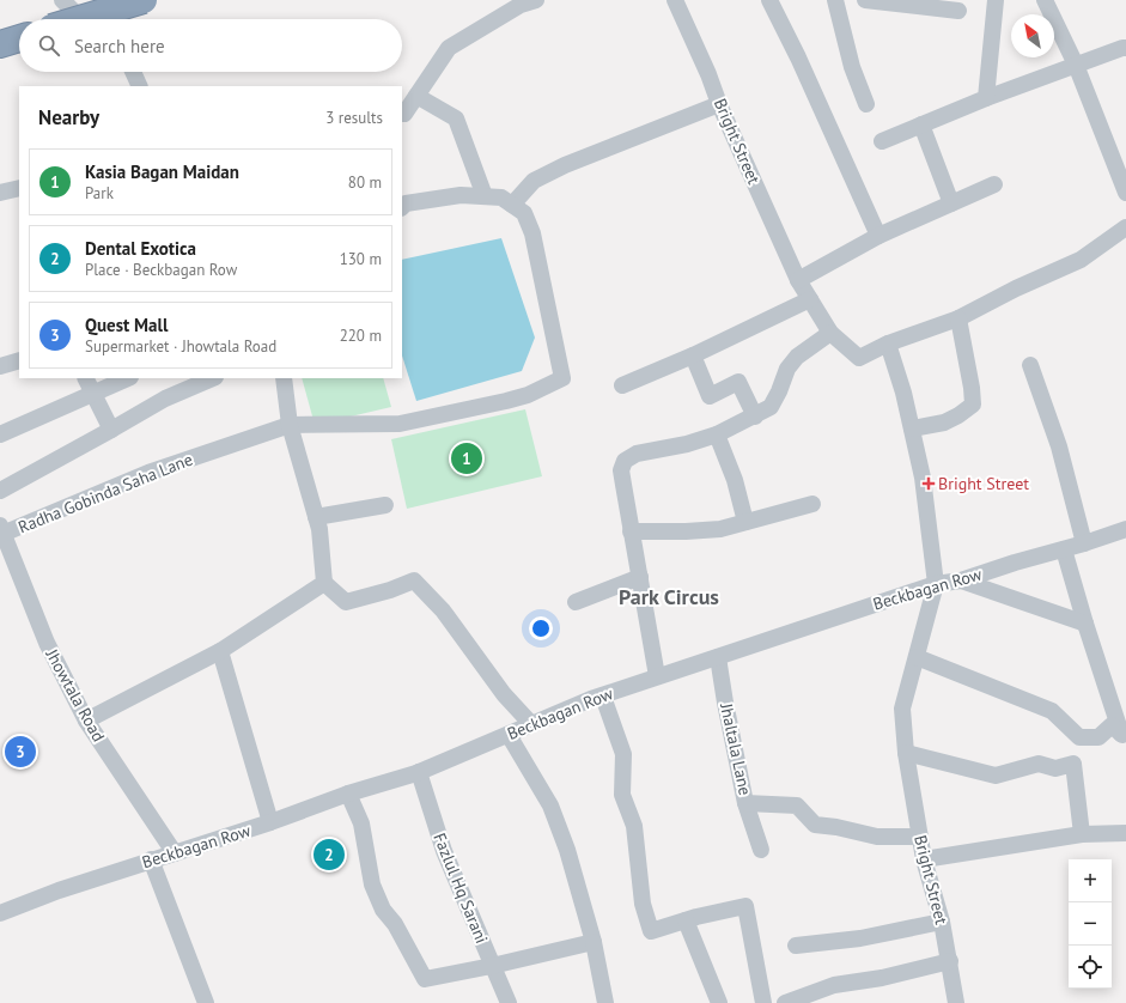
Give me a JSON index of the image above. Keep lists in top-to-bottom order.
{
  "streets": {
    "street": [
      "Bright Street",
      "Radha Gobinda Saha Lane",
      "Beckbagan Row",
      "Jhowtala Road",
      "Jhaltala Lane",
      "Fazlul Hq Sarani"
    ]
  },
  "crossings": [
    ["Bright Street", "Beckbagan Row"],
    ["Bright Street", "Jhaltala Lane"],
    ["Radha Gobinda Saha Lane", "Jhowtala Road"],
    ["Beckbagan Row", "Jhowtala Road"],
    ["Beckbagan Row", "Jhaltala Lane"],
    ["Beckbagan Row", "Fazlul Hq Sarani"]
  ],
  "districts": ["Park Circus"],
  "places": {
    "health": ["Bright Street"]
  },
  "north": "top left",
  "page": {
    "search": "Search here",
    "heading": ["Nearby", "3 results"],
    "list": [
      {
        "mark": "1",
        "name": "Kasia Bagan Maidan",
        "note": "Park",
        "value": "80 m"
      },
      {
        "mark": "2",
        "name": "Dental Exotica",
        "note": "Place · Beckbagan Row",
        "value": "130 m"
      },
      {
        "mark": "3",
        "name": "Quest Mall",
        "note": "Supermarket · Jhowtala Road",
        "value": "220 m"
      }
    ],
    "pins": ["1", "3", "2"],
    "map_buttons": ["+", "−"]
  }
}
